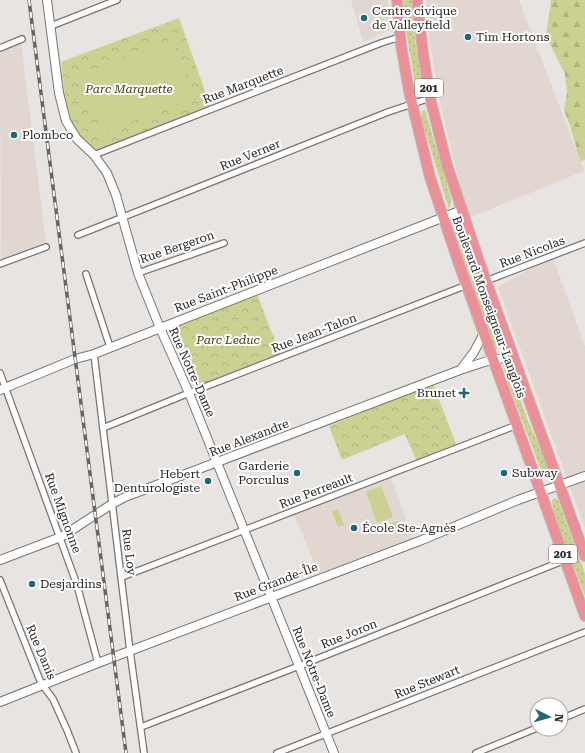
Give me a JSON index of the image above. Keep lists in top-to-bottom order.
{
  "streets": {
    "highway": ["201", "Boulevard Monseigneur-Langlois"],
    "street": [
      "Rue Marquette",
      "Rue Verner",
      "Rue Bergeron",
      "Rue Nicolas",
      "Rue Saint-Philippe",
      "Rue Jean-Talon",
      "Rue Notre-Dame",
      "Rue Alexandre",
      "Rue Perreault",
      "Rue Mignonne",
      "Rue Loy",
      "Rue Grande-Île",
      "Rue Joron",
      "Rue Danis",
      "Rue Stewart"
    ]
  },
  "crossings": [
    ["Rue Marquette", "Boulevard Monseigneur-Langlois"],
    ["Rue Marquette", "Rue Notre-Dame"],
    ["Rue Verner", "Boulevard Monseigneur-Langlois"],
    ["Rue Verner", "Rue Notre-Dame"],
    ["Rue Bergeron", "Rue Notre-Dame"],
    ["Rue Nicolas", "Boulevard Monseigneur-Langlois"],
    ["Rue Saint-Philippe", "Boulevard Monseigneur-Langlois"],
    ["Rue Saint-Philippe", "Rue Notre-Dame"],
    ["Rue Saint-Philippe", "Rue Mignonne"],
    ["Rue Saint-Philippe", "Rue Loy"],
    ["Boulevard Monseigneur-Langlois", "Rue Jean-Talon"],
    ["Boulevard Monseigneur-Langlois", "Rue Alexandre"],
    ["Boulevard Monseigneur-Langlois", "Rue Perreault"],
    ["Boulevard Monseigneur-Langlois", "Rue Grande-Île"],
    ["Boulevard Monseigneur-Langlois", "Rue Joron"],
    ["Rue Jean-Talon", "Rue Notre-Dame"],
    ["Rue Jean-Talon", "Rue Loy"],
    ["Rue Notre-Dame", "Rue Alexandre"],
    ["Rue Notre-Dame", "Rue Perreault"],
    ["Rue Notre-Dame", "Rue Grande-Île"],
    ["Rue Notre-Dame", "Rue Joron"],
    ["Rue Notre-Dame", "Rue Stewart"],
    ["Rue Alexandre", "Rue Mignonne"],
    ["Rue Alexandre", "Rue Loy"],
    ["Rue Perreault", "Rue Loy"],
    ["Rue Mignonne", "Rue Grande-Île"],
    ["Rue Loy", "Rue Grande-Île"],
    ["Rue Loy", "Rue Joron"],
    ["Rue Grande-Île", "Rue Danis"]
  ],
  "parks": ["Parc Marquette", "Parc Leduc"],
  "places": {
    "other": [
      "Centre civique de Valleyfield",
      "Tim Hortons",
      "Plombco",
      "Garderie Porculus",
      "Subway",
      "Hebert Denturologiste",
      "École Ste-Agnès",
      "Desjardins"
    ],
    "health": ["Brunet"]
  },
  "north": "right"
}
